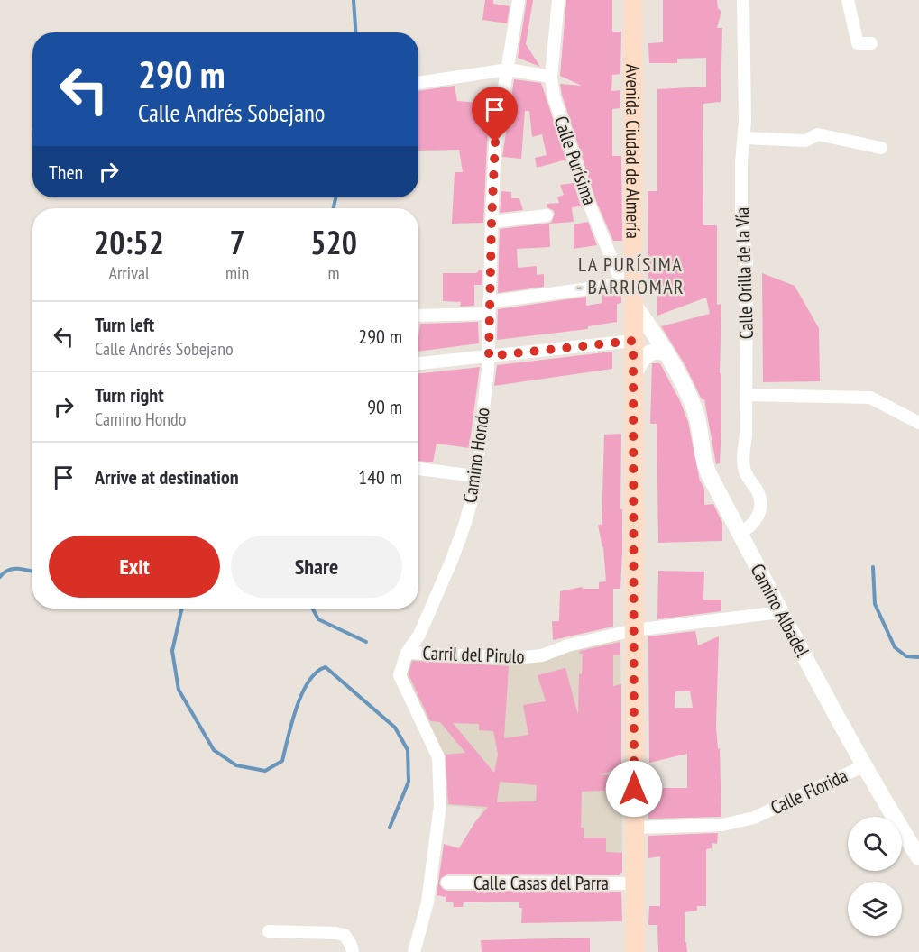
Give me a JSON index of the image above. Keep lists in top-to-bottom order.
{
  "streets": {
    "main road": ["Avenida Ciudad de Almería", "Camino Albadel"],
    "street": [
      "Calle Purísima",
      "Calle Orilla de la Vía",
      "Camino Hondo",
      "Carril del Pirulo",
      "Calle Florida",
      "Calle Casas del Parra"
    ]
  },
  "crossings": [
    ["Avenida Ciudad de Almería", "Calle Purísima"],
    ["Avenida Ciudad de Almería", "Camino Albadel"],
    ["Avenida Ciudad de Almería", "Carril del Pirulo"],
    ["Avenida Ciudad de Almería", "Calle Florida"],
    ["Avenida Ciudad de Almería", "Calle Casas del Parra"],
    ["Calle Orilla de la Vía", "Camino Albadel"],
    ["Camino Hondo", "Carril del Pirulo"],
    ["Camino Albadel", "Carril del Pirulo"],
    ["Camino Albadel", "Calle Florida"]
  ],
  "districts": ["LA PURÍSIMA - BARRIOMAR"],
  "page": {
    "turn": ["290 m", "Calle Andrés Sobejano"],
    "then": "Then",
    "eta": [
      "20:52",
      "Arrival",
      "7",
      "min",
      "520",
      "m"
    ],
    "list": [
      {
        "name": "Turn left",
        "note": "Calle Andrés Sobejano",
        "value": "290 m"
      },
      {
        "name": "Turn right",
        "note": "Camino Hondo",
        "value": "90 m"
      },
      {
        "name": "Arrive at destination",
        "value": "140 m"
      }
    ],
    "buttons": ["Exit", "Share"]
  }
}
